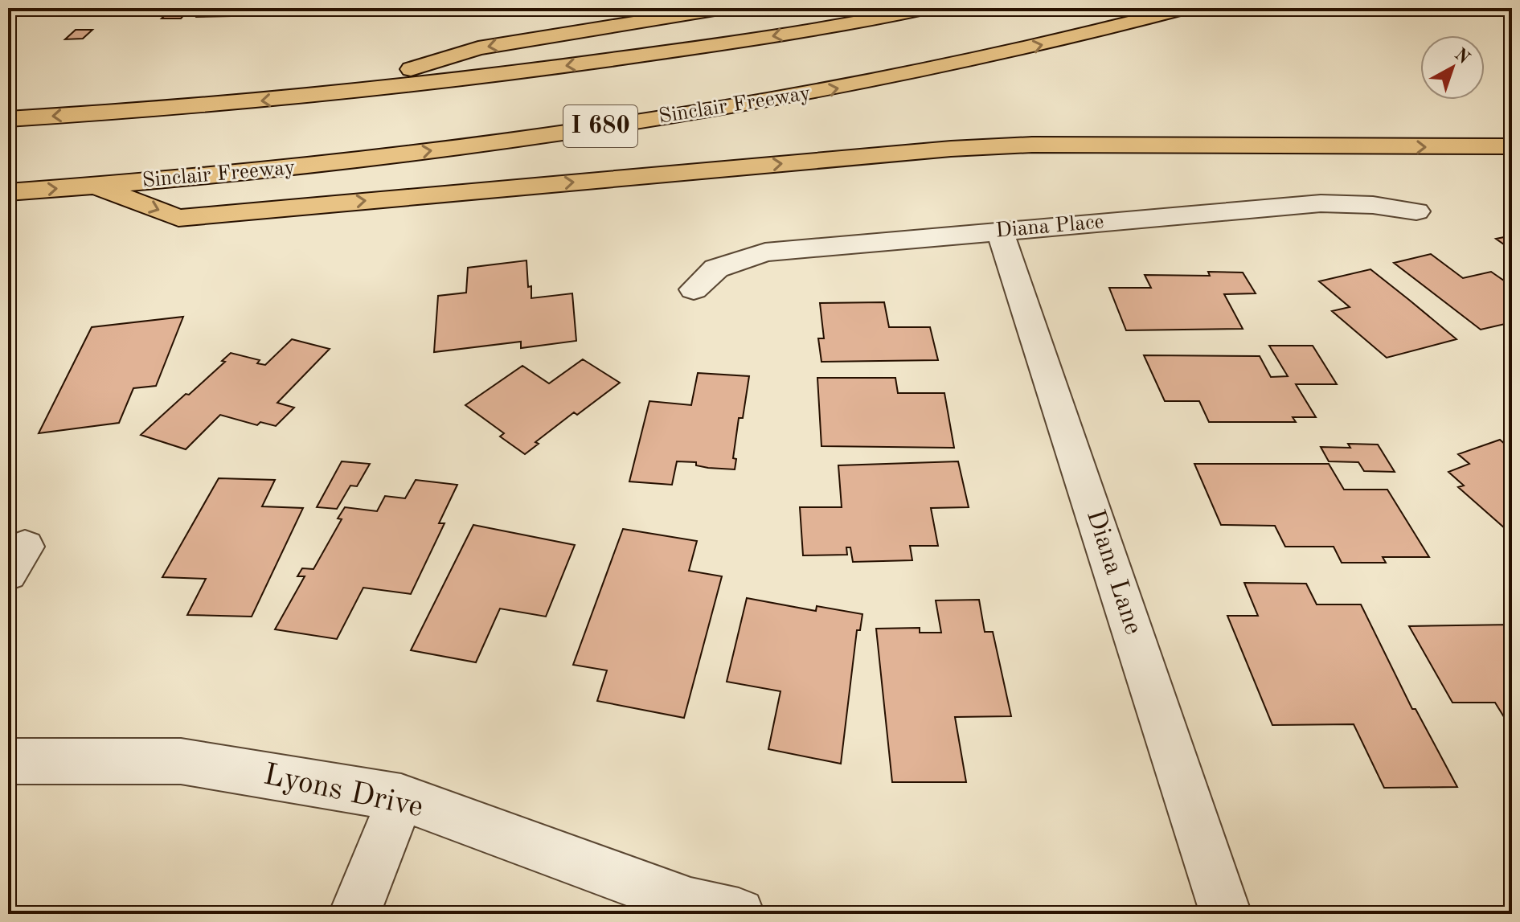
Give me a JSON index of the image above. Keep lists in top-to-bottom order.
{
  "streets": {
    "highway": ["Sinclair Freeway", "I 680"],
    "street": ["Diana Place", "Diana Lane", "Lyons Drive"]
  },
  "crossings": [
    ["Diana Place", "Diana Lane"]
  ],
  "north": "top right"
}
